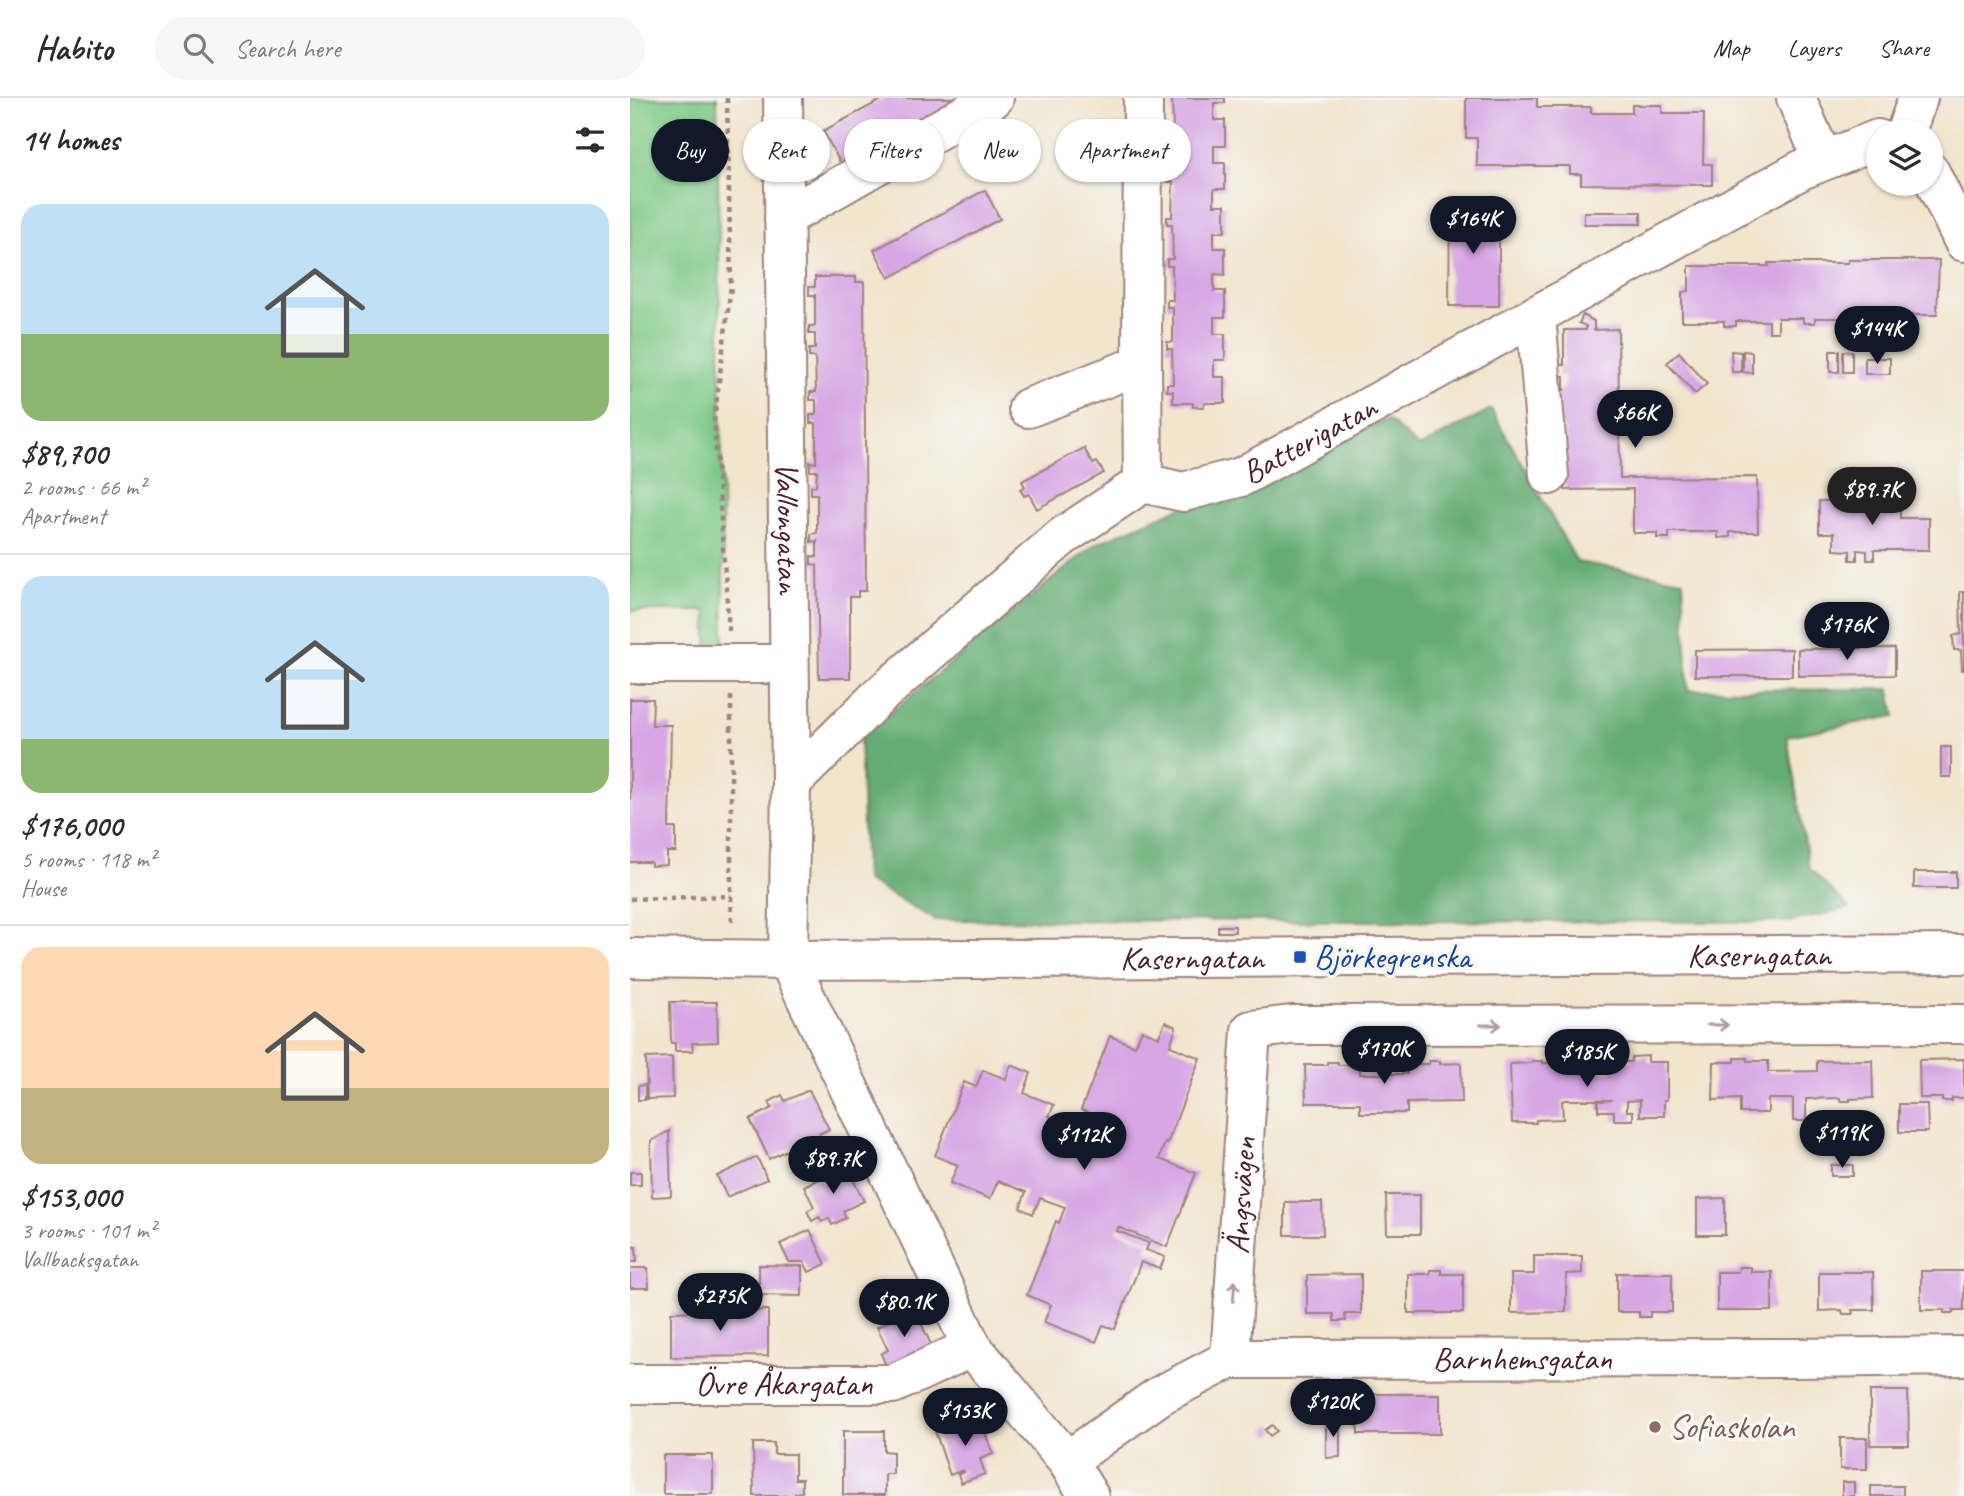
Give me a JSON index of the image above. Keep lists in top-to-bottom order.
{
  "streets": {
    "street": [
      "Batterigatan",
      "Vallongatan",
      "Kaserngatan",
      "Ängsvägen",
      "Barnhemsgatan",
      "Övre Åkargatan"
    ]
  },
  "crossings": [
    ["Vallongatan", "Kaserngatan"],
    ["Kaserngatan", "Ängsvägen"],
    ["Ängsvägen", "Barnhemsgatan"]
  ],
  "one_way": ["Ängsvägen"],
  "places": {
    "transit": ["Björkegrenska"],
    "other": ["Sofiaskolan"]
  },
  "page": {
    "header": "Habito",
    "search": "Search here",
    "nav": ["Map", "Layers", "Share"],
    "heading": "14 homes",
    "chip": [
      "Buy",
      "Rent",
      "Filters",
      "New",
      "Apartment"
    ],
    "list": [
      {
        "name": "$89,700",
        "note": "2 rooms · 66 m² · Apartment"
      },
      {
        "name": "$176,000",
        "note": "5 rooms · 118 m² · House"
      },
      {
        "name": "$153,000",
        "note": "3 rooms · 101 m² · Vallbacksgatan"
      }
    ],
    "price": [
      "$164K",
      "$144K",
      "$66K",
      "$89.7K",
      "$176K",
      "$170K",
      "$185K",
      "$119K",
      "$112K",
      "$89.7K",
      "$275K",
      "$80.1K",
      "$120K",
      "$153K"
    ]
  }
}
